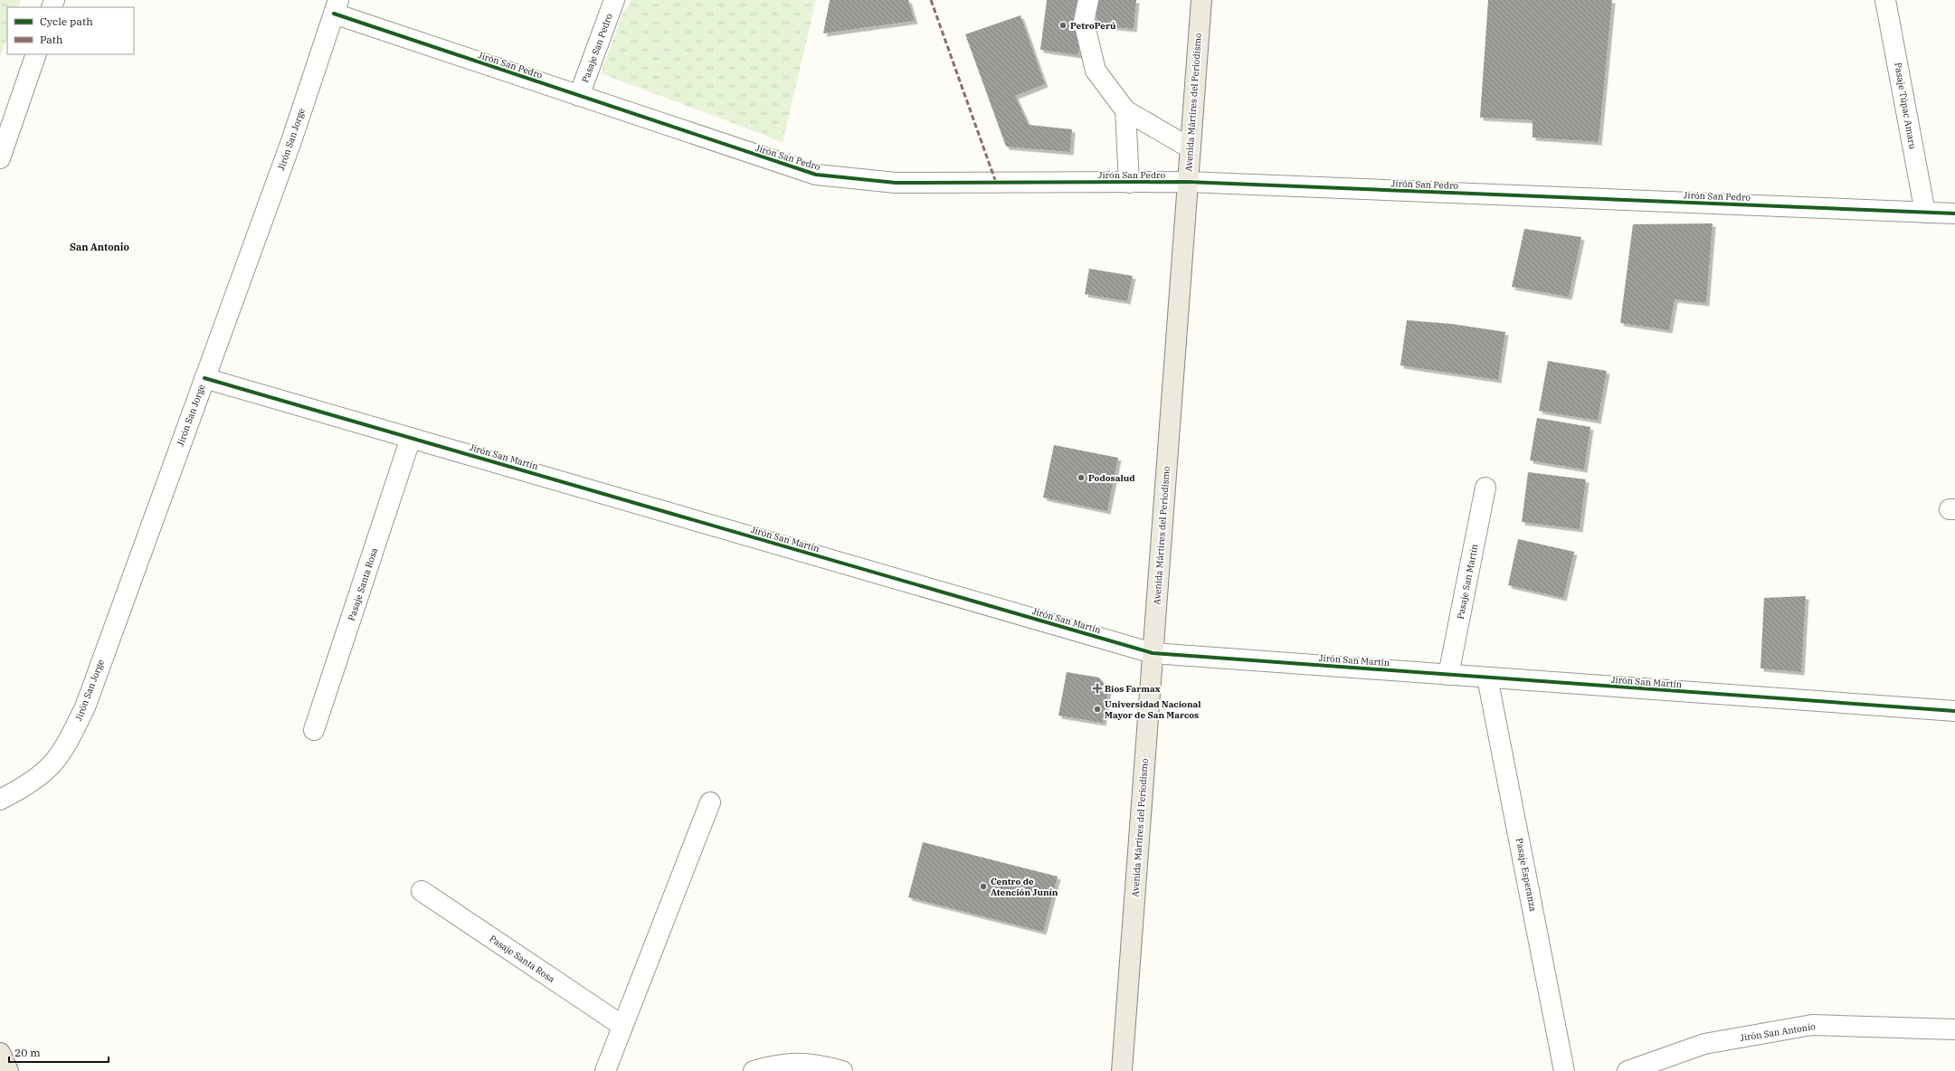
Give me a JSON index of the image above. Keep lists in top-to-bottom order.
{
  "streets": {
    "main road": ["Avenida Mártires del Periodismo"],
    "street": [
      "Pasaje San Pedro",
      "Jirón San Pedro",
      "Pasaje Túpac Amaru",
      "Jirón San Jorge",
      "Jirón San Martín",
      "Pasaje San Martín",
      "Pasaje Santa Rosa",
      "Pasaje Esperanza",
      "Jirón San Antonio"
    ]
  },
  "crossings": [
    ["Pasaje San Pedro", "Jirón San Pedro"],
    ["Jirón San Pedro", "Avenida Mártires del Periodismo"],
    ["Jirón San Pedro", "Pasaje Túpac Amaru"],
    ["Jirón San Pedro", "Jirón San Jorge"],
    ["Avenida Mártires del Periodismo", "Jirón San Martín"],
    ["Jirón San Jorge", "Jirón San Martín"],
    ["Jirón San Martín", "Pasaje San Martín"],
    ["Jirón San Martín", "Pasaje Santa Rosa"],
    ["Jirón San Martín", "Pasaje Esperanza"]
  ],
  "districts": ["San Antonio"],
  "places": {
    "other": [
      "PetroPerú",
      "Podosalud",
      "Universidad Nacional Mayor de San Marcos",
      "Centro de Atención Junín"
    ],
    "health": ["Bios Farmax"]
  },
  "legend": ["Cycle path", "Path"],
  "scale_bar": "20 m"
}
